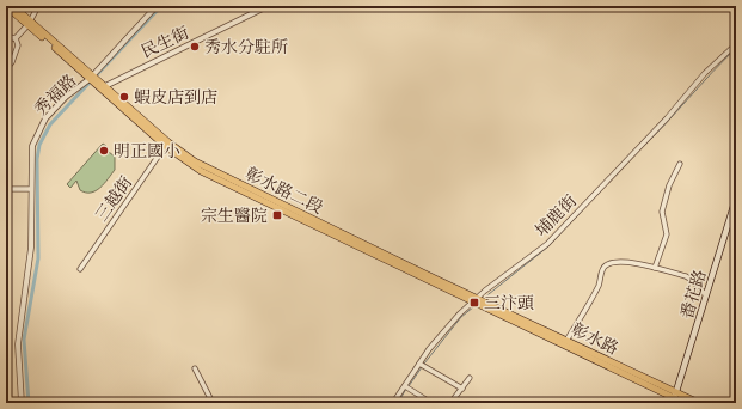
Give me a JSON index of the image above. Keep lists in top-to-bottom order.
{
  "streets": {
    "main road": ["彰水路二段", "番花路", "彰水路"],
    "street": [
      "民生街",
      "秀福路",
      "三越街",
      "埔鹿街"
    ]
  },
  "crossings": [
    ["民生街", "彰水路二段"],
    ["秀福路", "彰水路二段"],
    ["彰水路二段", "三越街"],
    ["彰水路二段", "埔鹿街"],
    ["彰水路二段", "彰水路"],
    ["埔鹿街", "彰水路"],
    ["番花路", "彰水路"]
  ],
  "places": {
    "other": ["秀水分駐所", "蝦皮店到店", "明正國小"],
    "transit": ["宗生醫院", "三汴頭"]
  }
}
